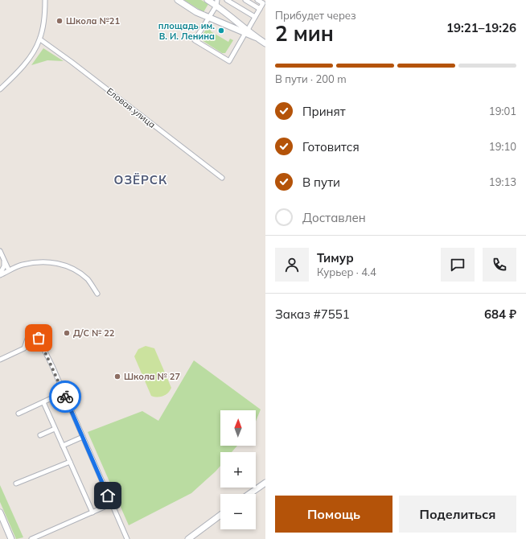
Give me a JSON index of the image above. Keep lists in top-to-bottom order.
{
  "streets": {
    "street": ["Еловая улица"]
  },
  "districts": ["ОЗЁРСК"],
  "places": [
    "Школа №21",
    "площадь им. В. И. Ленина",
    "Д/С № 22",
    "Школа № 27"
  ],
  "north": "top",
  "page": {
    "heading": ["2 мин", "Прибудет через", "19:21–19:26"],
    "panel": [
      "Тимур",
      "Курьер · 4.4",
      "Заказ #7551",
      "684 ₽"
    ],
    "bar": "В пути · 200 m",
    "list": [
      ["Принят", "19:01"],
      ["Готовится", "19:10"],
      ["В пути", "19:13"],
      "Доставлен"
    ],
    "map_buttons": ["+", "−"],
    "buttons": ["Помощь", "Поделиться"]
  }
}
